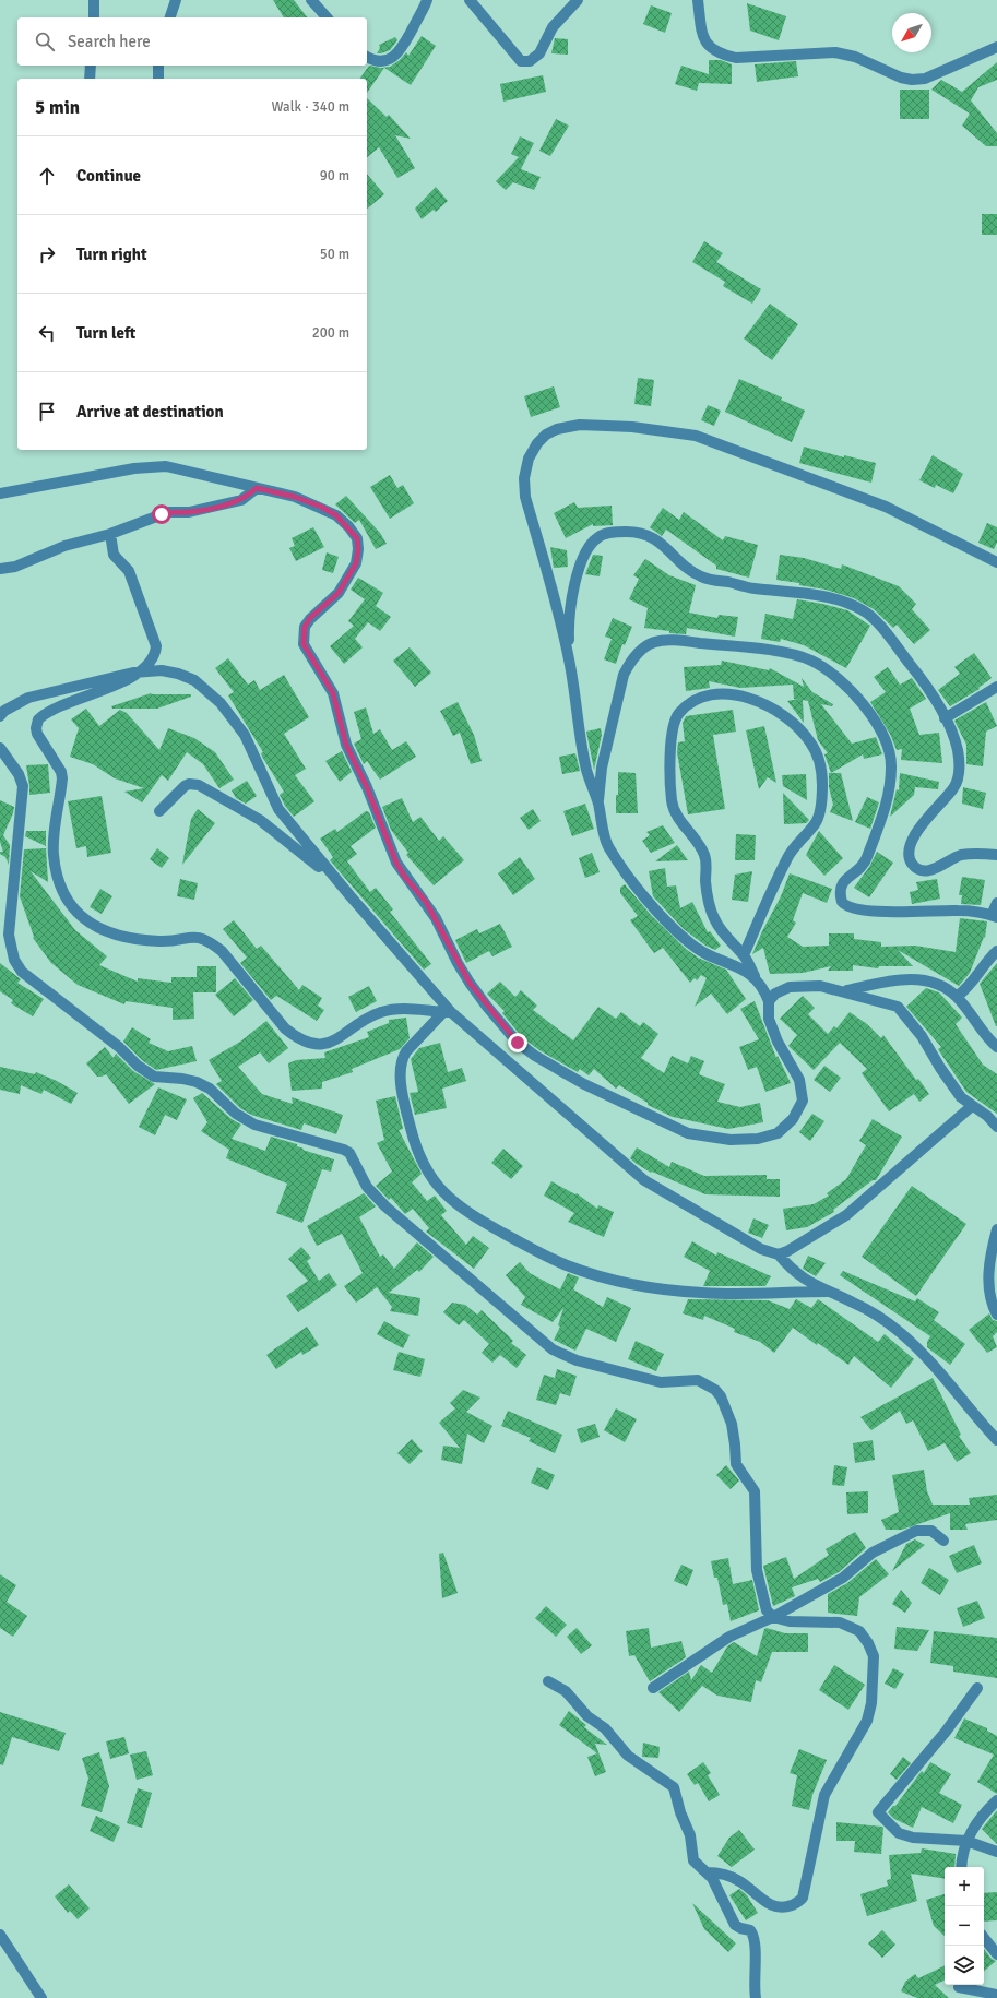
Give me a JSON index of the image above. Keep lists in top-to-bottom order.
{
  "north": "bottom left",
  "page": {
    "search": "Search here",
    "heading": ["5 min", "Walk · 340 m"],
    "list": [
      ["Continue", "90 m"],
      ["Turn right", "50 m"],
      ["Turn left", "200 m"],
      "Arrive at destination"
    ],
    "map_buttons": ["+", "−"]
  }
}
